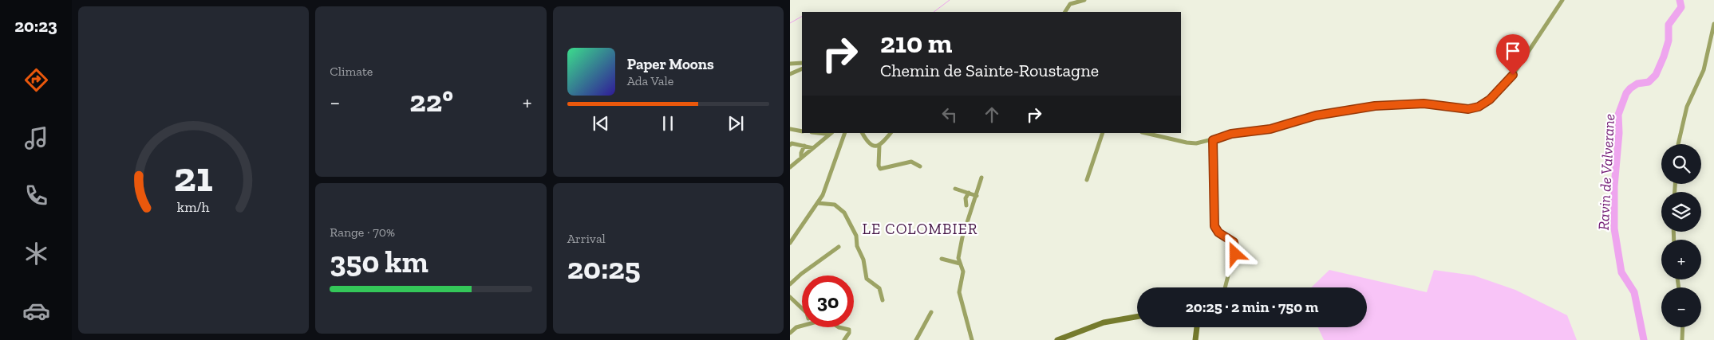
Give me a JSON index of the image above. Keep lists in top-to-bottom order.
{
  "districts": ["LE COLOMBIER"],
  "water": ["Ravin de Valverane"],
  "page": {
    "tabs": "20:23",
    "tile": [
      "Climate",
      ["Range · 70%", "350 km"],
      ["Arrival", "20:25"]
    ],
    "turn": ["210 m", "Chemin de Sainte-Roustagne"],
    "song": ["Paper Moons", "Ada Vale"],
    "heat": ["−", "22°", "+"],
    "map_buttons": ["+", "−"],
    "limit": "30",
    "trip": "20:25 · 2 min · 750 m",
    "gauge": ["21", "km/h"]
  }
}
